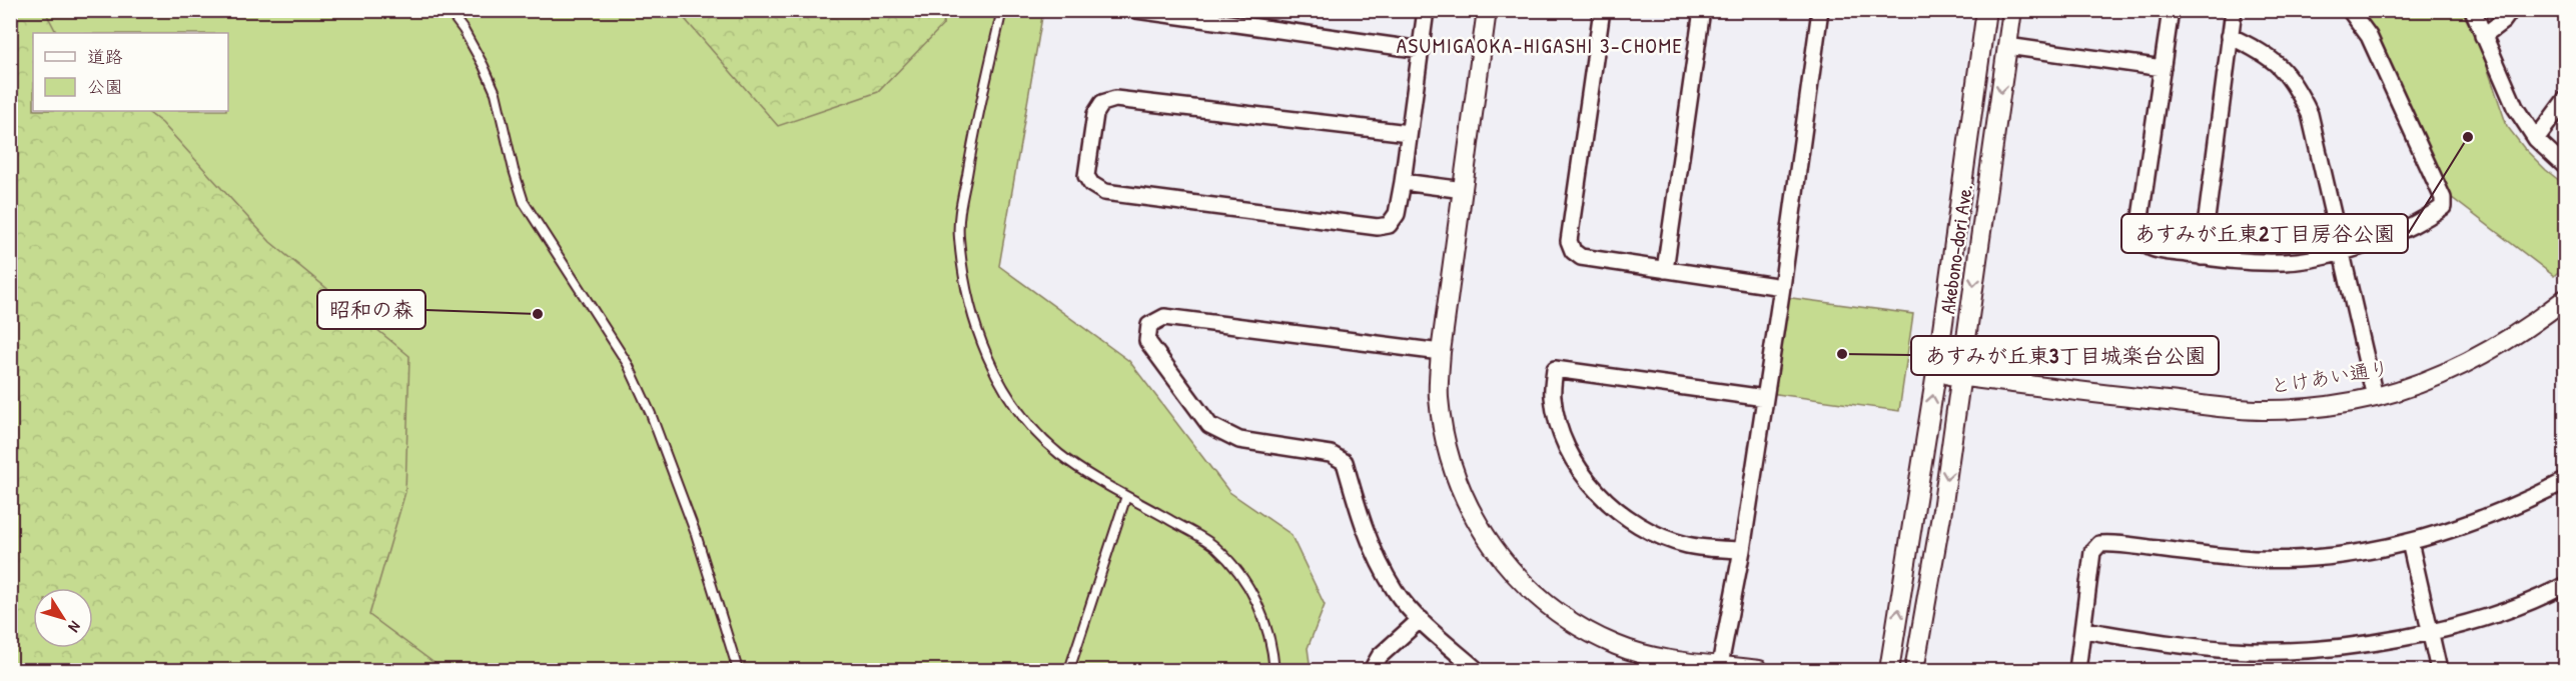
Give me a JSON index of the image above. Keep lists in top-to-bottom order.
{
  "streets": {
    "street": ["Akebono-dori Ave.", "とけあい通り"]
  },
  "crossings": [
    ["Akebono-dori Ave.", "とけあい通り"]
  ],
  "districts": ["ASUMIGAOKA-HIGASHI 3-CHOME"],
  "places": ["あすみが丘東2丁目房谷公園", "昭和の森", "あすみが丘東3丁目城楽台公園"],
  "legend": ["道路", "公園"],
  "north": "bottom right"
}
